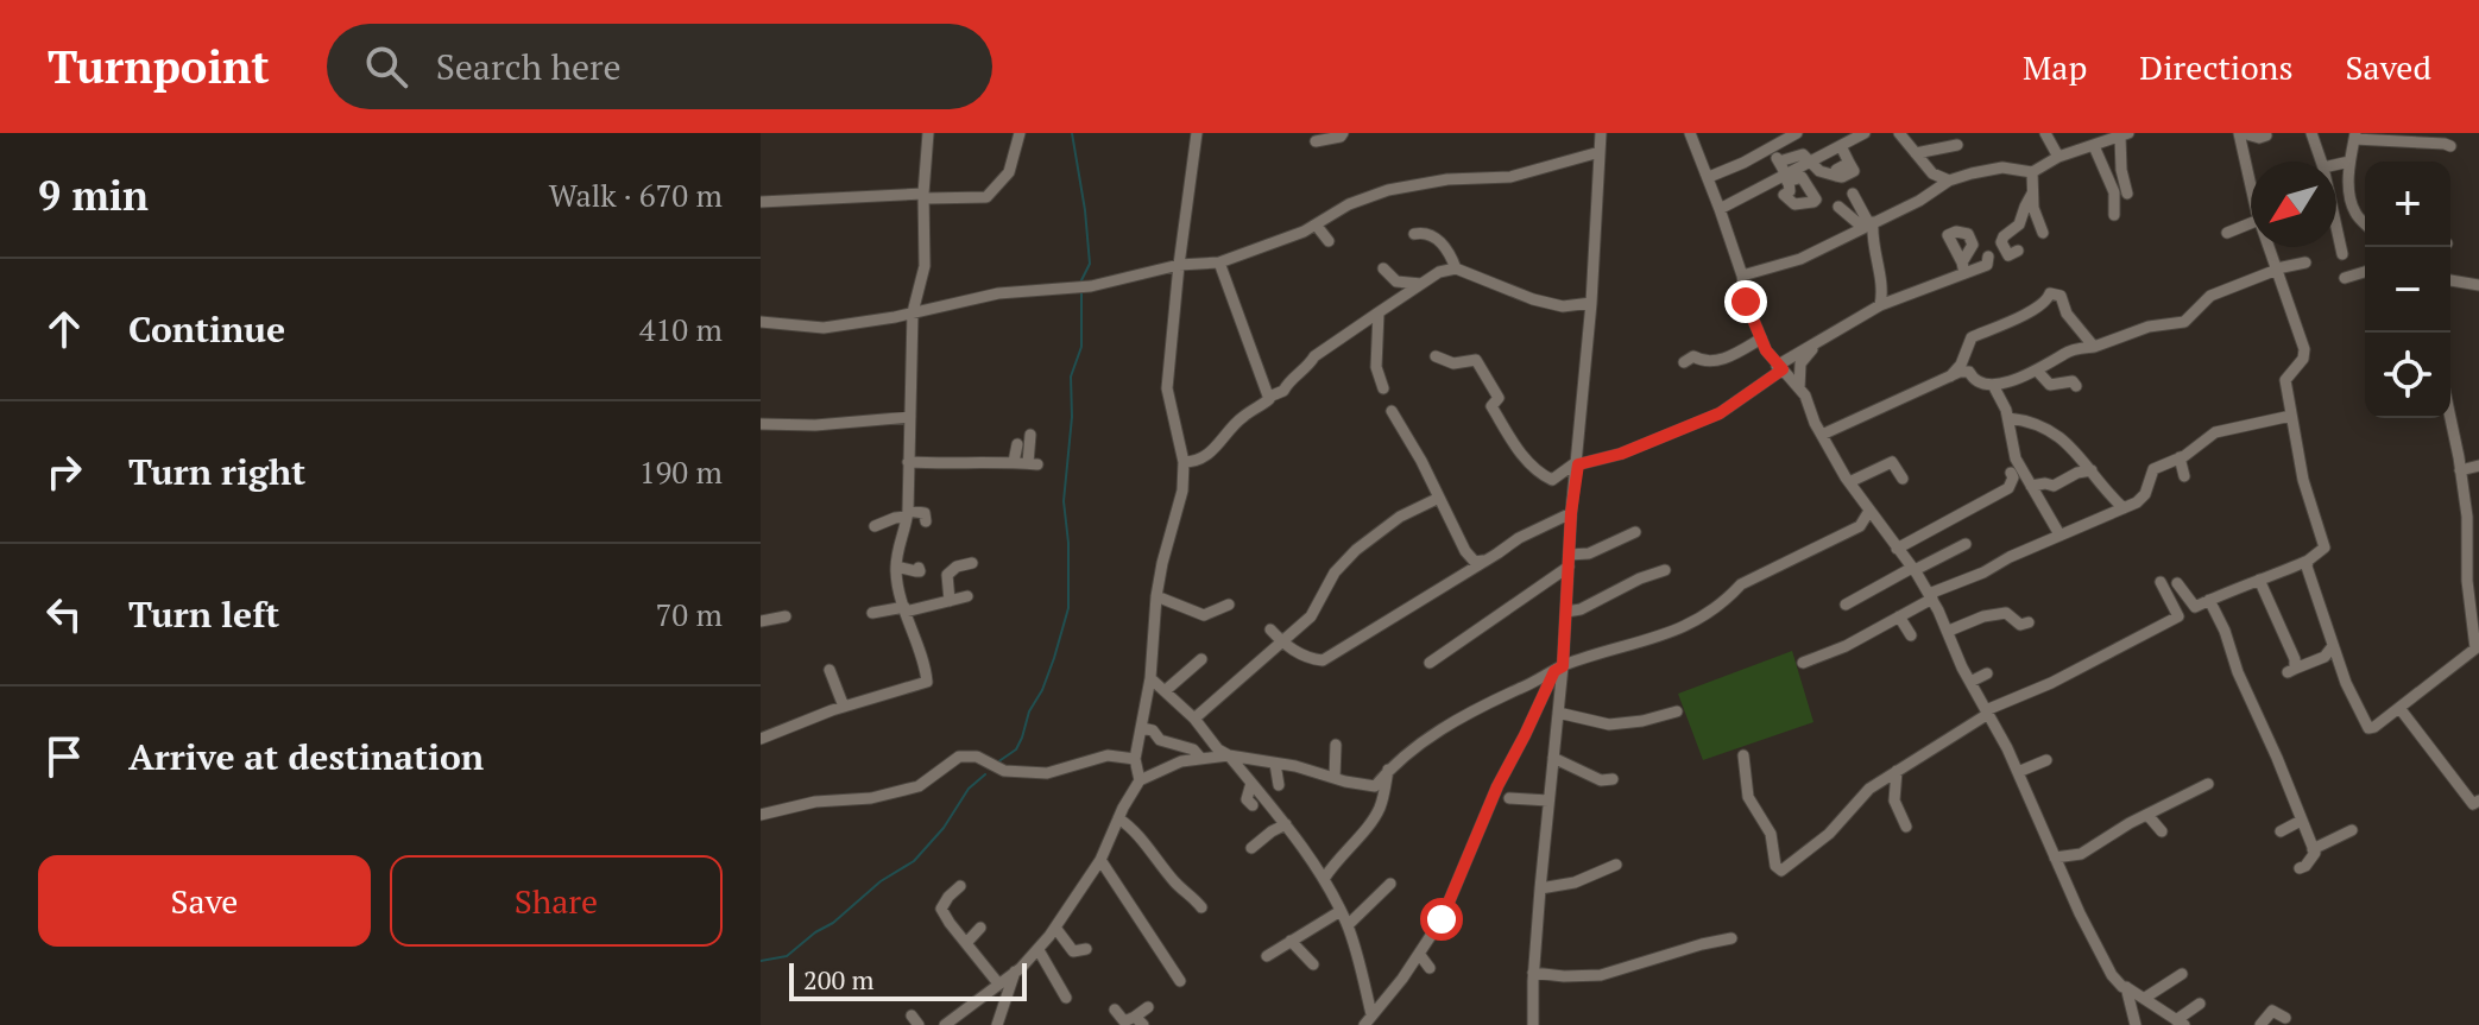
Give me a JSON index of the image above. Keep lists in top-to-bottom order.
{
  "scale_bar": "200 m",
  "north": "bottom left",
  "page": {
    "header": "Turnpoint",
    "search": "Search here",
    "nav": ["Map", "Directions", "Saved"],
    "heading": ["9 min", "Walk · 670 m"],
    "map_buttons": ["+", "−"],
    "list": [
      ["Continue", "410 m"],
      ["Turn right", "190 m"],
      ["Turn left", "70 m"],
      "Arrive at destination"
    ],
    "buttons": ["Save", "Share"],
    "scale": "200 m"
  }
}
